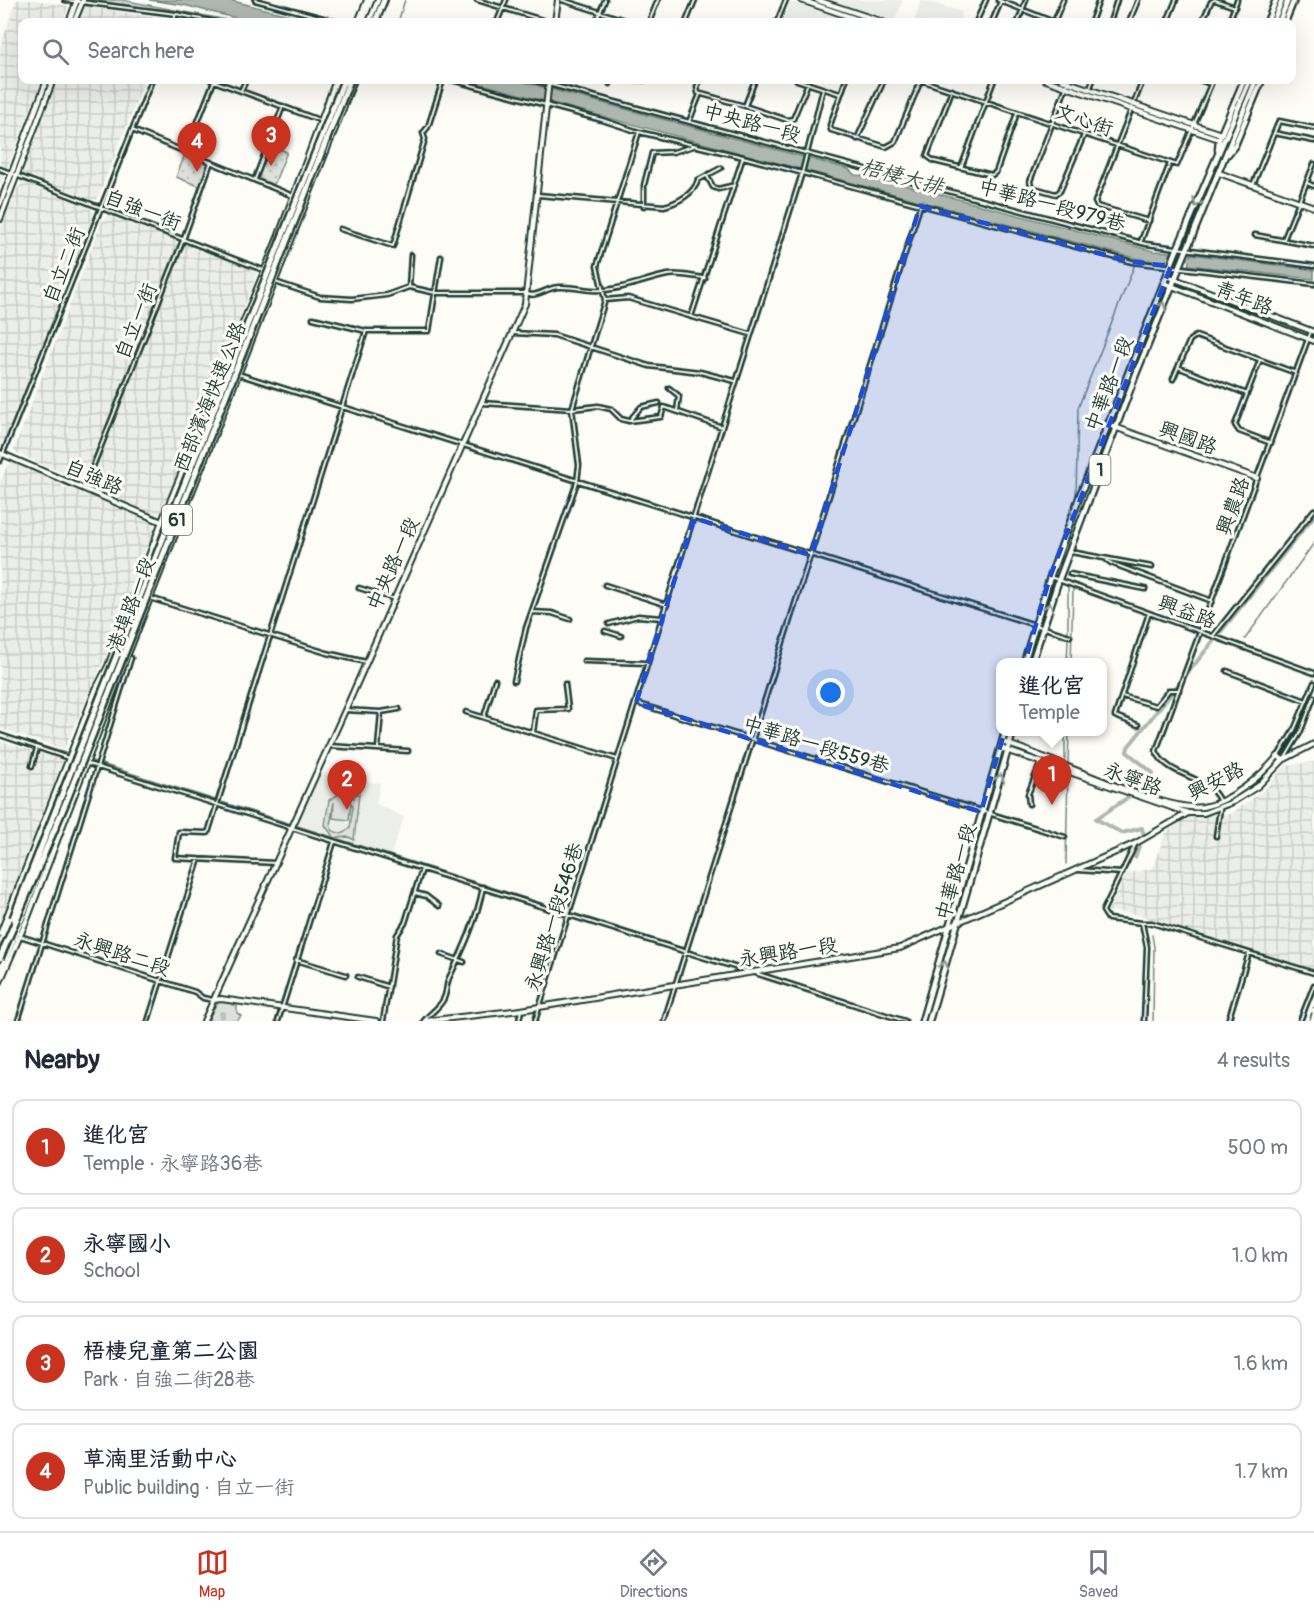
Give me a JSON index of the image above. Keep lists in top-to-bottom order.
{
  "streets": {
    "highway": ["西部濱海快速公路", "61"],
    "main road": ["中華路一段", "1"],
    "street": [
      "文心街",
      "中央路一段",
      "中華路一段979巷",
      "自強一街",
      "自立二街",
      "青年路",
      "自立一街",
      "興國路",
      "自強路",
      "興農路",
      "港埠路一段",
      "興益路",
      "中華路一段559巷",
      "永寧路",
      "興安路",
      "永興路一段546巷",
      "永興路一段",
      "永興路二段"
    ]
  },
  "crossings": [
    ["中央路一段", "中華路一段979巷"],
    ["中央路一段", "永興路一段546巷"],
    ["中央路一段", "永興路二段"],
    ["中華路一段979巷", "中華路一段"],
    ["中華路一段979巷", "永興路一段546巷"],
    ["自強一街", "自立二街"],
    ["自強一街", "自立一街"],
    ["自強一街", "港埠路一段"],
    ["自立二街", "自強路"],
    ["青年路", "中華路一段"],
    ["青年路", "興農路"],
    ["自立一街", "自強路"],
    ["中華路一段", "興國路"],
    ["中華路一段", "1"],
    ["中華路一段", "興益路"],
    ["中華路一段", "中華路一段559巷"],
    ["中華路一段", "永寧路"],
    ["中華路一段", "永興路一段"],
    ["興國路", "興農路"],
    ["自強路", "港埠路一段"],
    ["興農路", "興益路"],
    ["興農路", "興安路"],
    ["港埠路一段", "永興路二段"],
    ["中華路一段559巷", "永興路一段546巷"],
    ["永寧路", "興安路"],
    ["興安路", "永興路一段"],
    ["永興路一段546巷", "永興路一段"]
  ],
  "water": ["梧棲大排"],
  "page": {
    "search": "Search here",
    "pins": [
      "3",
      "4",
      "1",
      "2"
    ],
    "popup": ["進化宮", "Temple"],
    "heading": ["Nearby", "4 results"],
    "list": [
      {
        "mark": "1",
        "name": "進化宮",
        "note": "Temple · 永寧路36巷",
        "value": "500 m"
      },
      {
        "mark": "2",
        "name": "永寧國小",
        "note": "School",
        "value": "1.0 km"
      },
      {
        "mark": "3",
        "name": "梧棲兒童第二公園",
        "note": "Park · 自強二街28巷",
        "value": "1.6 km"
      },
      {
        "mark": "4",
        "name": "草湳里活動中心",
        "note": "Public building · 自立一街",
        "value": "1.7 km"
      }
    ],
    "nav": ["Map", "Directions", "Saved"]
  }
}
